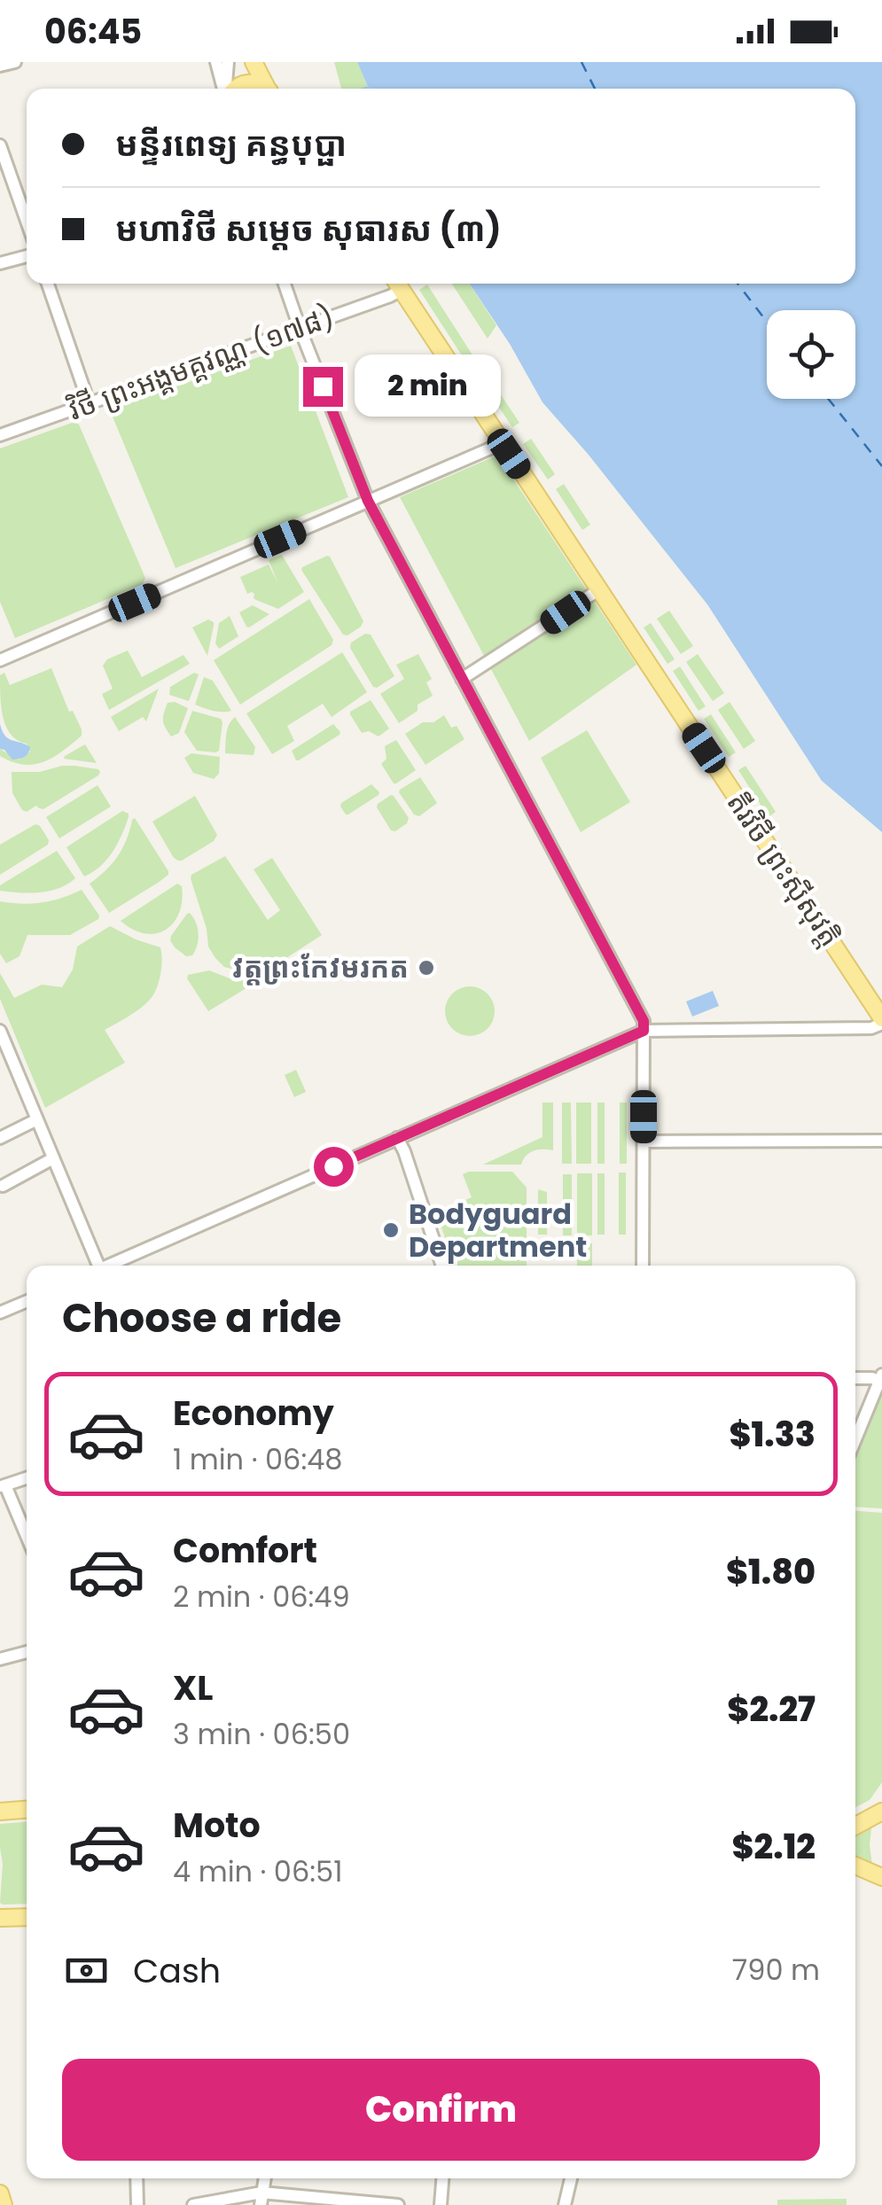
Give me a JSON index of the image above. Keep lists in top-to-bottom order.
{
  "streets": {
    "main road": ["តីរវិថី ព្រះស៊ីសុវត្តិ"],
    "street": ["វិថី ព្រះអង្គមគ្គវណ្ណ (១៧៨)"]
  },
  "crossings": [
    ["វិថី ព្រះអង្គមគ្គវណ្ណ (១៧៨)", "តីរវិថី ព្រះស៊ីសុវត្តិ"]
  ],
  "places": ["វត្តព្រះកែវមរកត", "Bodyguard Department"],
  "page": {
    "status": "06:45",
    "banner": ["មន្ទីរពេទ្យ គន្ធបុប្ផា", "មហាវិថី សម្តេច សុធារស (៣)"],
    "bubble": "2 min",
    "heading": "Choose a ride",
    "list": [
      {
        "name": "Economy",
        "note": "1 min · 06:48",
        "value": "$1.33"
      },
      {
        "name": "Comfort",
        "note": "2 min · 06:49",
        "value": "$1.80"
      },
      {
        "name": "XL",
        "note": "3 min · 06:50",
        "value": "$2.27"
      },
      {
        "name": "Moto",
        "note": "4 min · 06:51",
        "value": "$2.12"
      }
    ],
    "pay": ["Cash", "790 m"],
    "buttons": "Confirm"
  }
}
